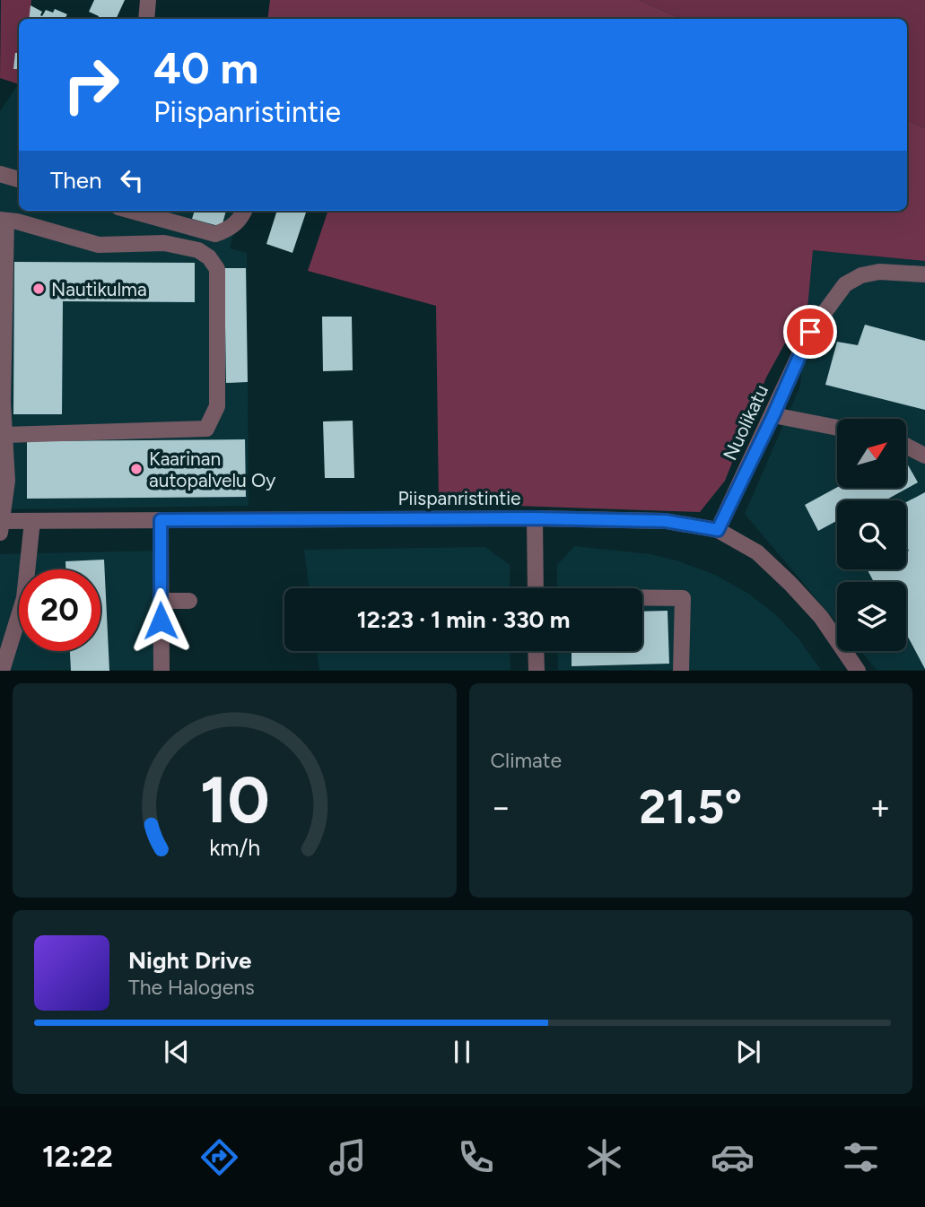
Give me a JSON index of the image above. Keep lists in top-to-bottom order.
{
  "streets": {
    "street": ["Nuolikatu", "Piispanristintie"]
  },
  "crossings": [
    ["Nuolikatu", "Piispanristintie"]
  ],
  "places": ["Nautikulma", "Kaarinan autopalvelu Oy"],
  "north": "top right",
  "page": {
    "turn": ["40 m", "Piispanristintie"],
    "then": "Then",
    "limit": "20",
    "trip": "12:23 · 1 min · 330 m",
    "tile": "Climate",
    "heat": ["−", "21.5°", "+"],
    "song": ["Night Drive", "The Halogens"],
    "tabs": "12:22",
    "gauge": ["10", "km/h"]
  }
}
